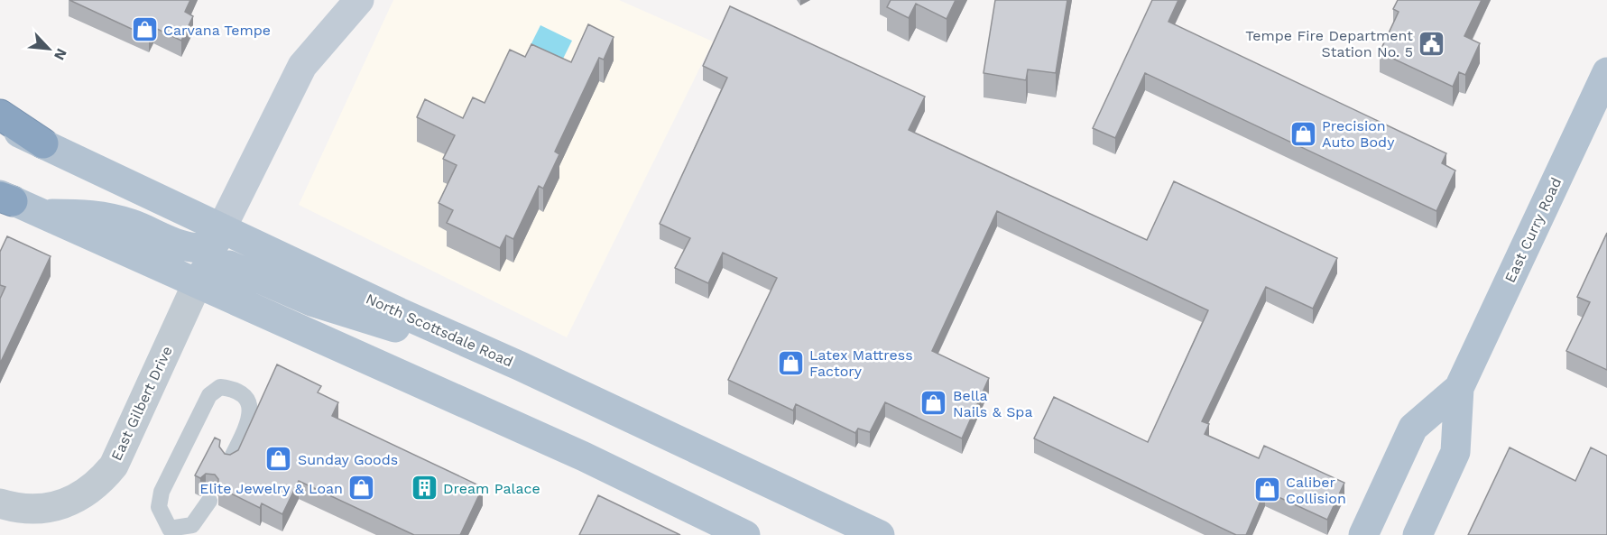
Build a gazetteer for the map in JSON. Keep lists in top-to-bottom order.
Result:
{
  "streets": {
    "main road": ["East Curry Road", "North Scottsdale Road"],
    "street": ["East Gilbert Drive"]
  },
  "places": {
    "shop": [
      "Carvana Tempe",
      "Precision Auto Body",
      "Latex Mattress Factory",
      "Bella Nails & Spa",
      "Sunday Goods",
      "Elite Jewelry & Loan",
      "Caliber Collision"
    ],
    "public building": ["Tempe Fire Department Station No. 5"],
    "building": ["Dream Palace"]
  },
  "north": "bottom right"
}
